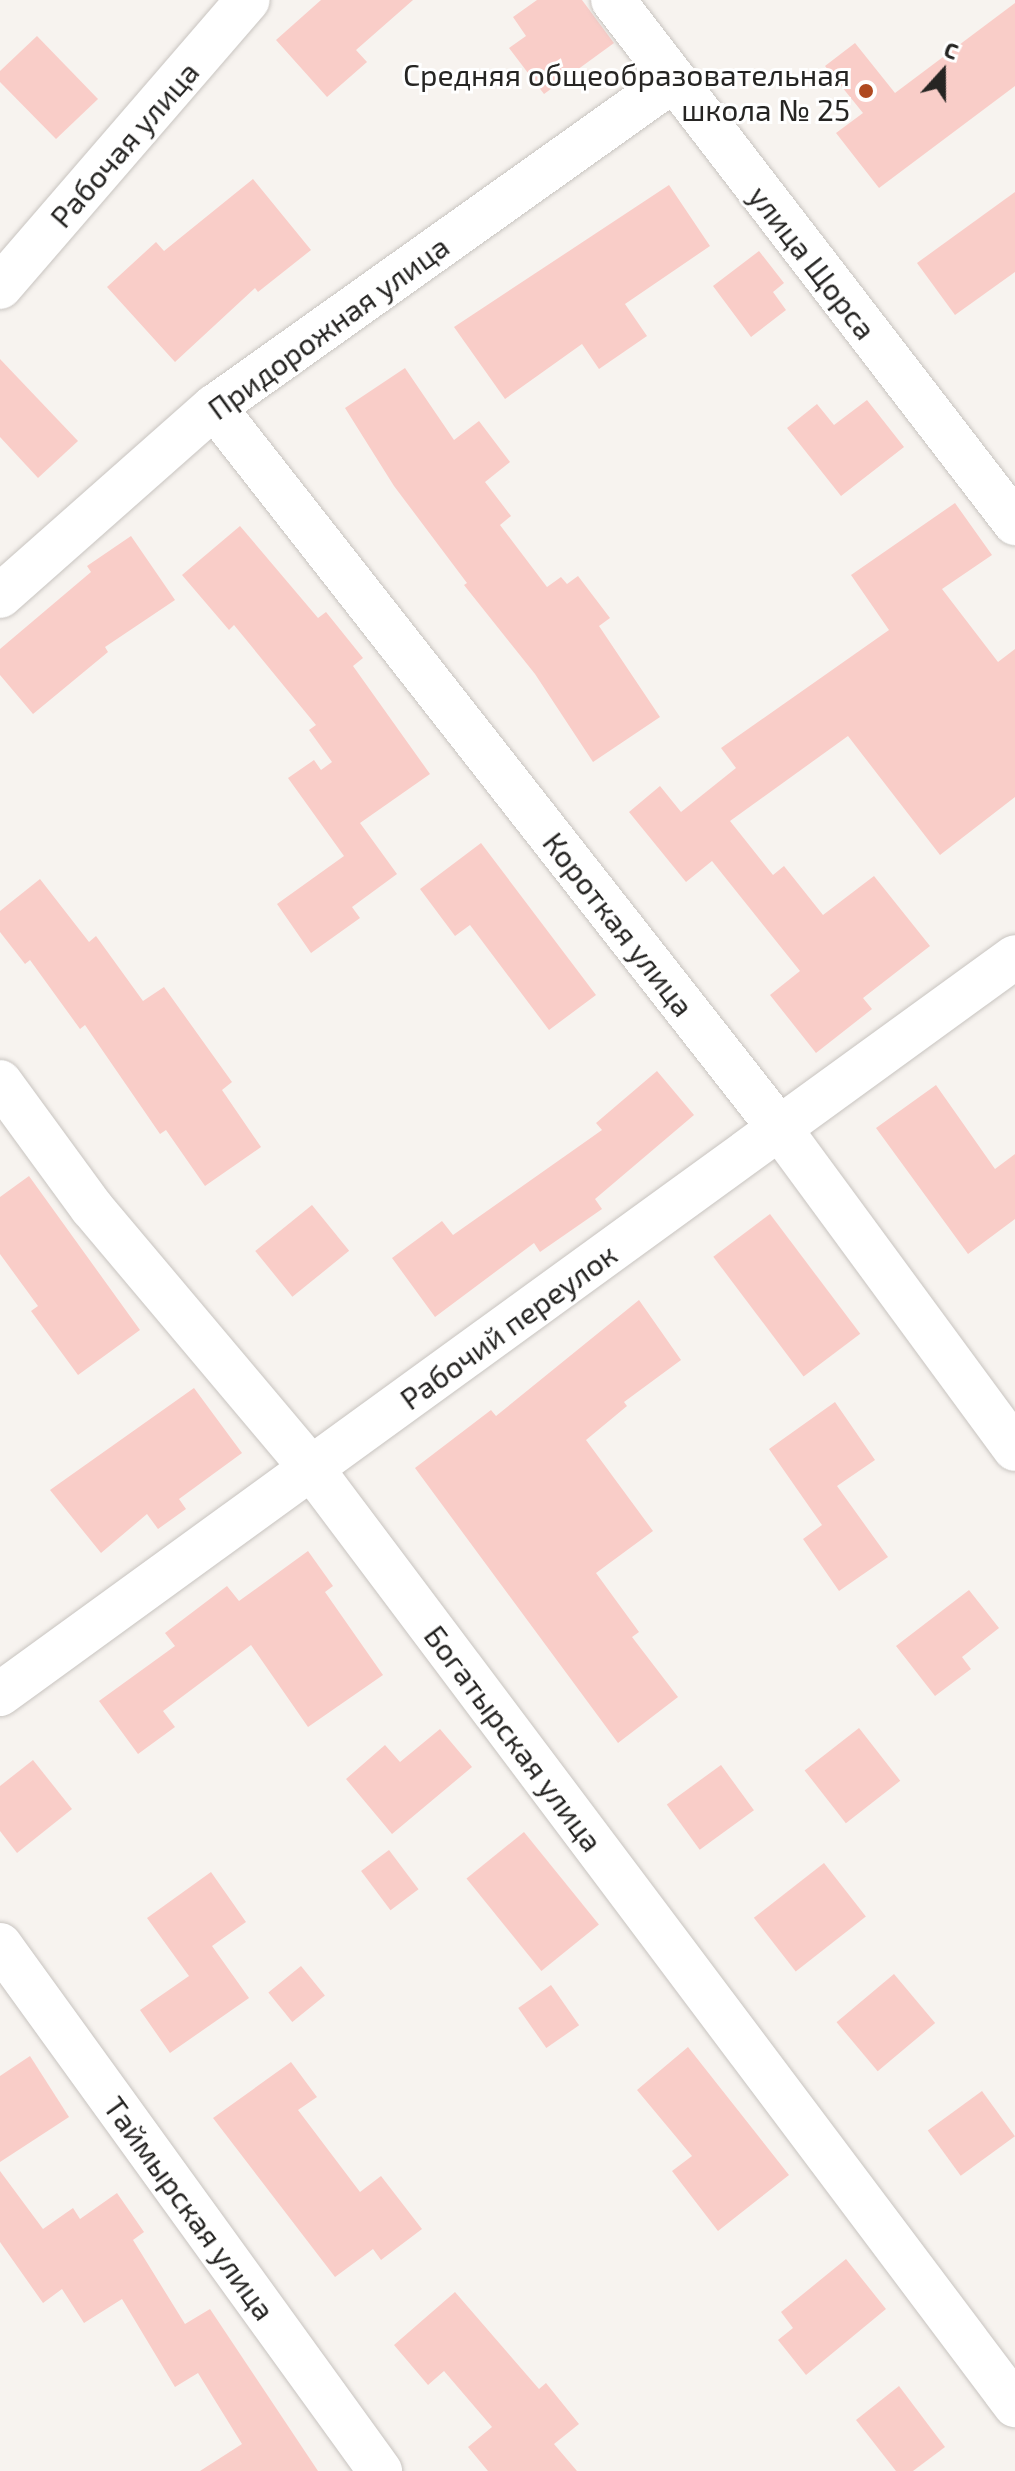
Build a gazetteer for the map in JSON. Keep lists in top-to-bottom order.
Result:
{
  "streets": {
    "street": [
      "Рабочая улица",
      "улица Щорса",
      "Придорожная улица",
      "Короткая улица",
      "Рабочий переулок",
      "Богатырская улица",
      "Таймырская улица"
    ]
  },
  "crossings": [
    ["улица Щорса", "Придорожная улица"],
    ["Придорожная улица", "Короткая улица"],
    ["Короткая улица", "Рабочий переулок"],
    ["Рабочий переулок", "Богатырская улица"]
  ],
  "places": ["Средняя общеобразовательная школа № 25"],
  "north": "top"
}
